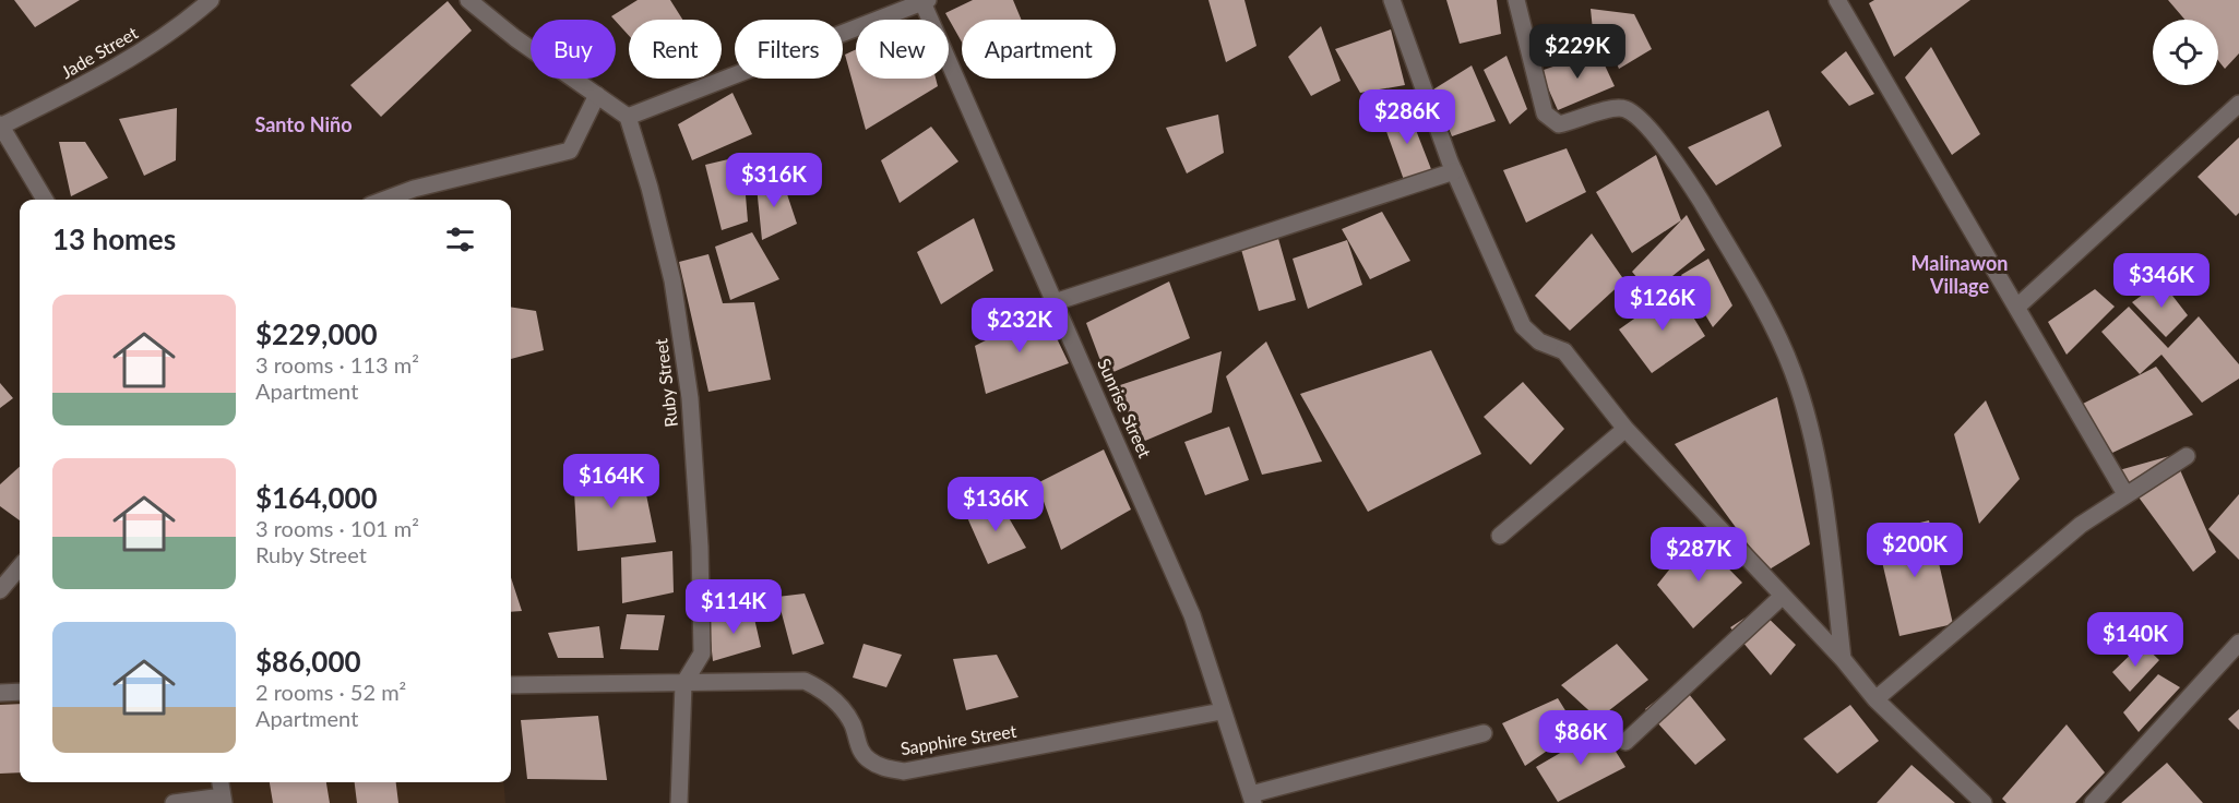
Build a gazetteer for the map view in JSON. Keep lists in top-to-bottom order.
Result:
{
  "streets": {
    "street": [
      "Jade Street",
      "Ruby Street",
      "Sunrise Street",
      "Sapphire Street"
    ]
  },
  "crossings": [
    ["Ruby Street", "Sapphire Street"],
    ["Sunrise Street", "Sapphire Street"]
  ],
  "districts": ["Santo Niño", "Malinawon Village"],
  "page": {
    "chip": [
      "Buy",
      "Rent",
      "Filters",
      "New",
      "Apartment"
    ],
    "price": [
      "$229K",
      "$286K",
      "$316K",
      "$346K",
      "$126K",
      "$232K",
      "$164K",
      "$136K",
      "$200K",
      "$287K",
      "$114K",
      "$140K",
      "$86K"
    ],
    "heading": "13 homes",
    "list": [
      {
        "name": "$229,000",
        "note": "3 rooms · 113 m² · Apartment"
      },
      {
        "name": "$164,000",
        "note": "3 rooms · 101 m² · Ruby Street"
      },
      {
        "name": "$86,000",
        "note": "2 rooms · 52 m² · Apartment"
      }
    ]
  }
}
